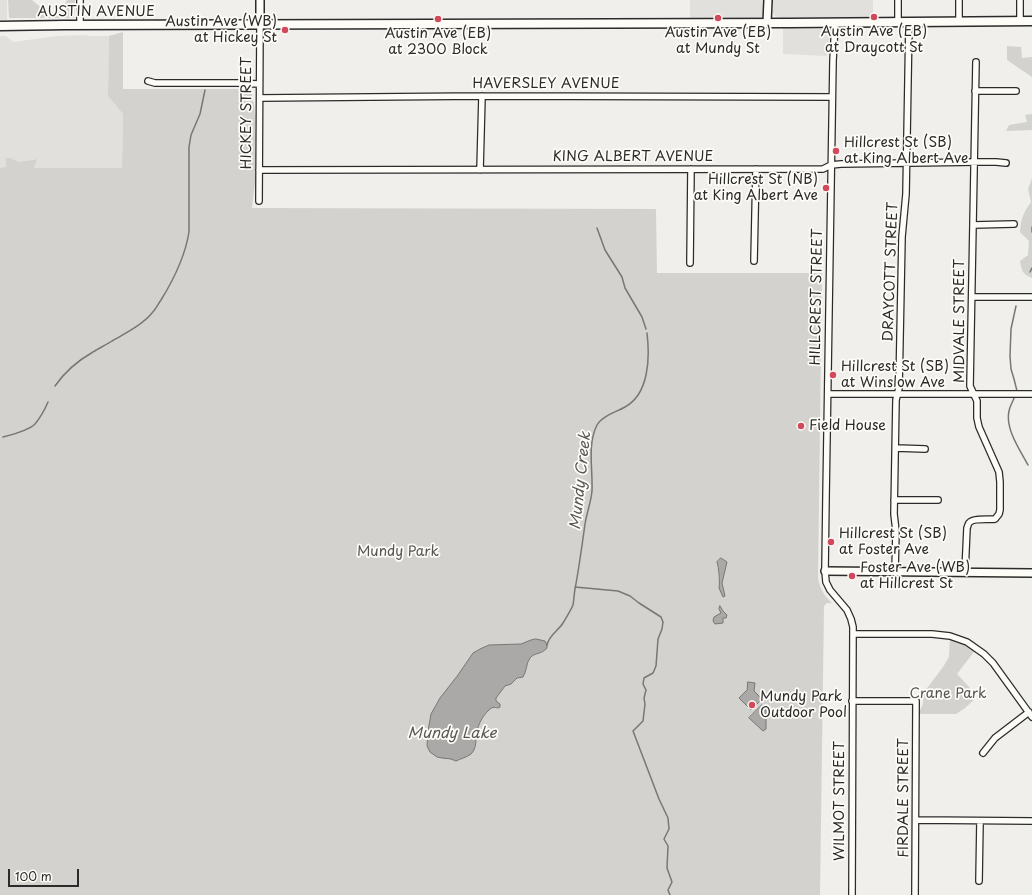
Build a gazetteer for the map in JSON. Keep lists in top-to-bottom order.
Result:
{
  "streets": {
    "main road": ["AUSTIN AVENUE"],
    "street": [
      "HAVERSLEY AVENUE",
      "HICKEY STREET",
      "KING ALBERT AVENUE",
      "DRAYCOTT STREET",
      "HILLCREST STREET",
      "MIDVALE STREET",
      "FIRDALE STREET",
      "WILMOT STREET"
    ]
  },
  "crossings": [
    ["AUSTIN AVENUE", "HICKEY STREET"],
    ["AUSTIN AVENUE", "DRAYCOTT STREET"],
    ["AUSTIN AVENUE", "HILLCREST STREET"],
    ["HAVERSLEY AVENUE", "HICKEY STREET"],
    ["HAVERSLEY AVENUE", "HILLCREST STREET"],
    ["HICKEY STREET", "KING ALBERT AVENUE"],
    ["KING ALBERT AVENUE", "DRAYCOTT STREET"],
    ["KING ALBERT AVENUE", "HILLCREST STREET"],
    ["KING ALBERT AVENUE", "MIDVALE STREET"],
    ["HILLCREST STREET", "WILMOT STREET"],
    ["FIRDALE STREET", "WILMOT STREET"]
  ],
  "water": ["Mundy Creek", "Mundy Lake"],
  "parks": ["Mundy Park", "Crane Park"],
  "places": [
    "Austin Ave (EB) at Draycott St",
    "Austin Ave (EB) at Mundy St",
    "Austin Ave (EB) at 2300 Block",
    "Austin Ave (WB) at Hickey St",
    "Hillcrest St (SB) at King Albert Ave",
    "Hillcrest St (NB) at King Albert Ave",
    "Hillcrest St (SB) at Winslow Ave",
    "Field House",
    "Hillcrest St (SB) at Foster Ave",
    "Foster Ave (WB) at Hillcrest St",
    "Mundy Park Outdoor Pool"
  ],
  "scale_bar": "100 m"
}
